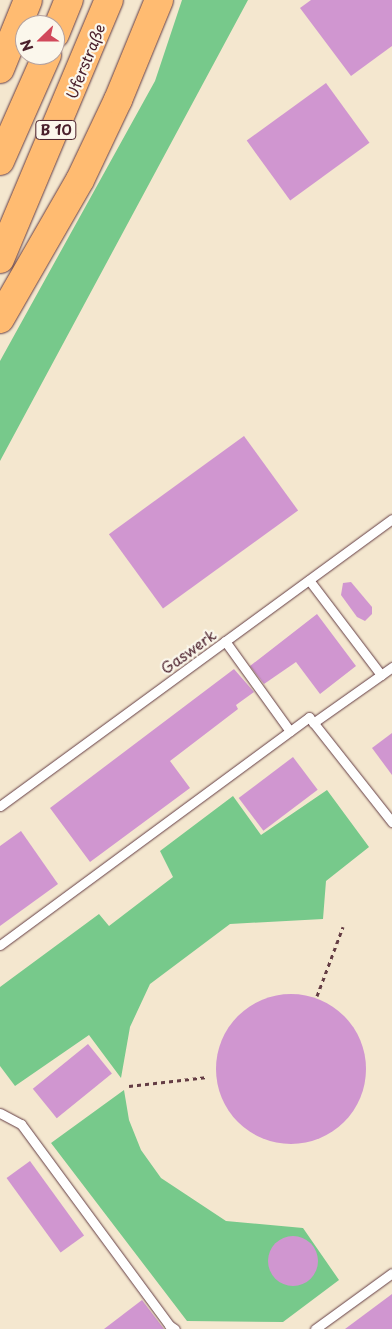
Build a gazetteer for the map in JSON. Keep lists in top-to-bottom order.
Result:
{
  "streets": {
    "highway": ["Uferstraße", "B 10"],
    "lane": ["Gaswerk"]
  },
  "north": "left"
}
